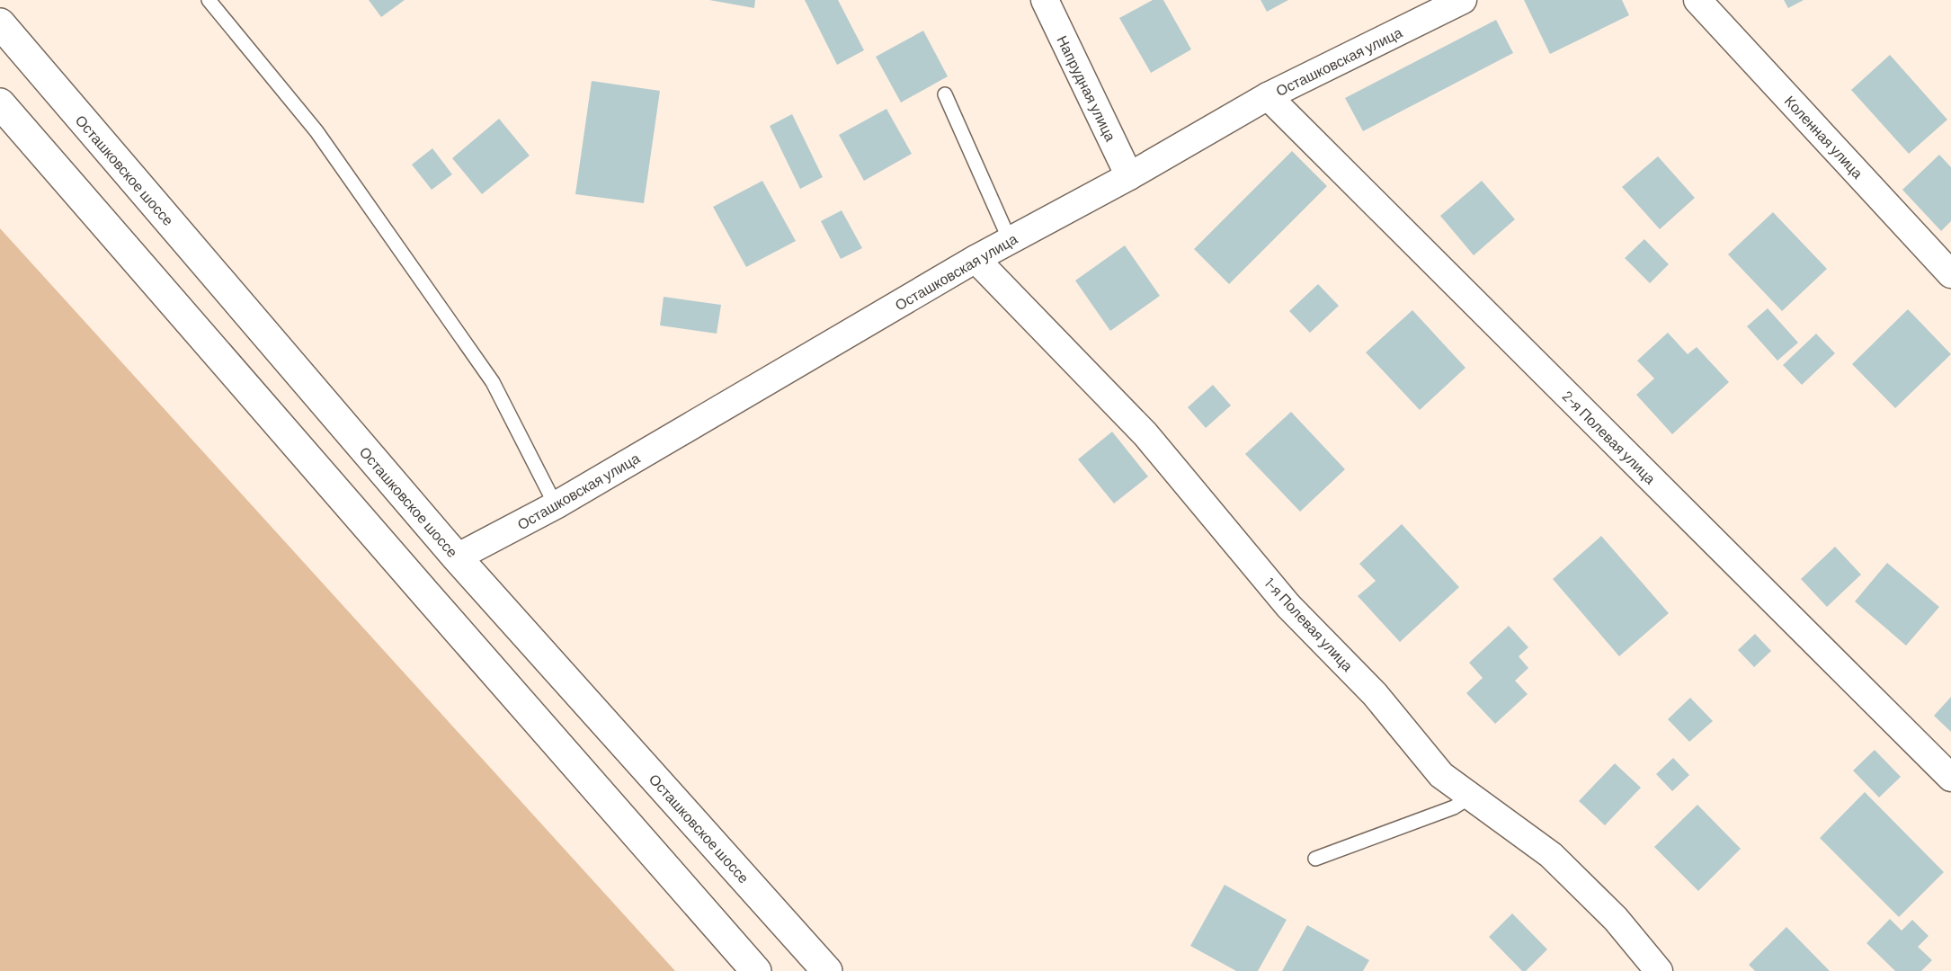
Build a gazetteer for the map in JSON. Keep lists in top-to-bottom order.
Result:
{
  "streets": {
    "main road": ["Осташковское шоссе"],
    "street": [
      "Осташковская улица",
      "Напрудная улица",
      "Коленная улица",
      "2-я Полевая улица",
      "1-я Полевая улица"
    ]
  },
  "crossings": [
    ["Осташковская улица", "Напрудная улица"],
    ["Осташковская улица", "Осташковское шоссе"],
    ["Осташковская улица", "2-я Полевая улица"],
    ["Осташковская улица", "1-я Полевая улица"]
  ]
}
